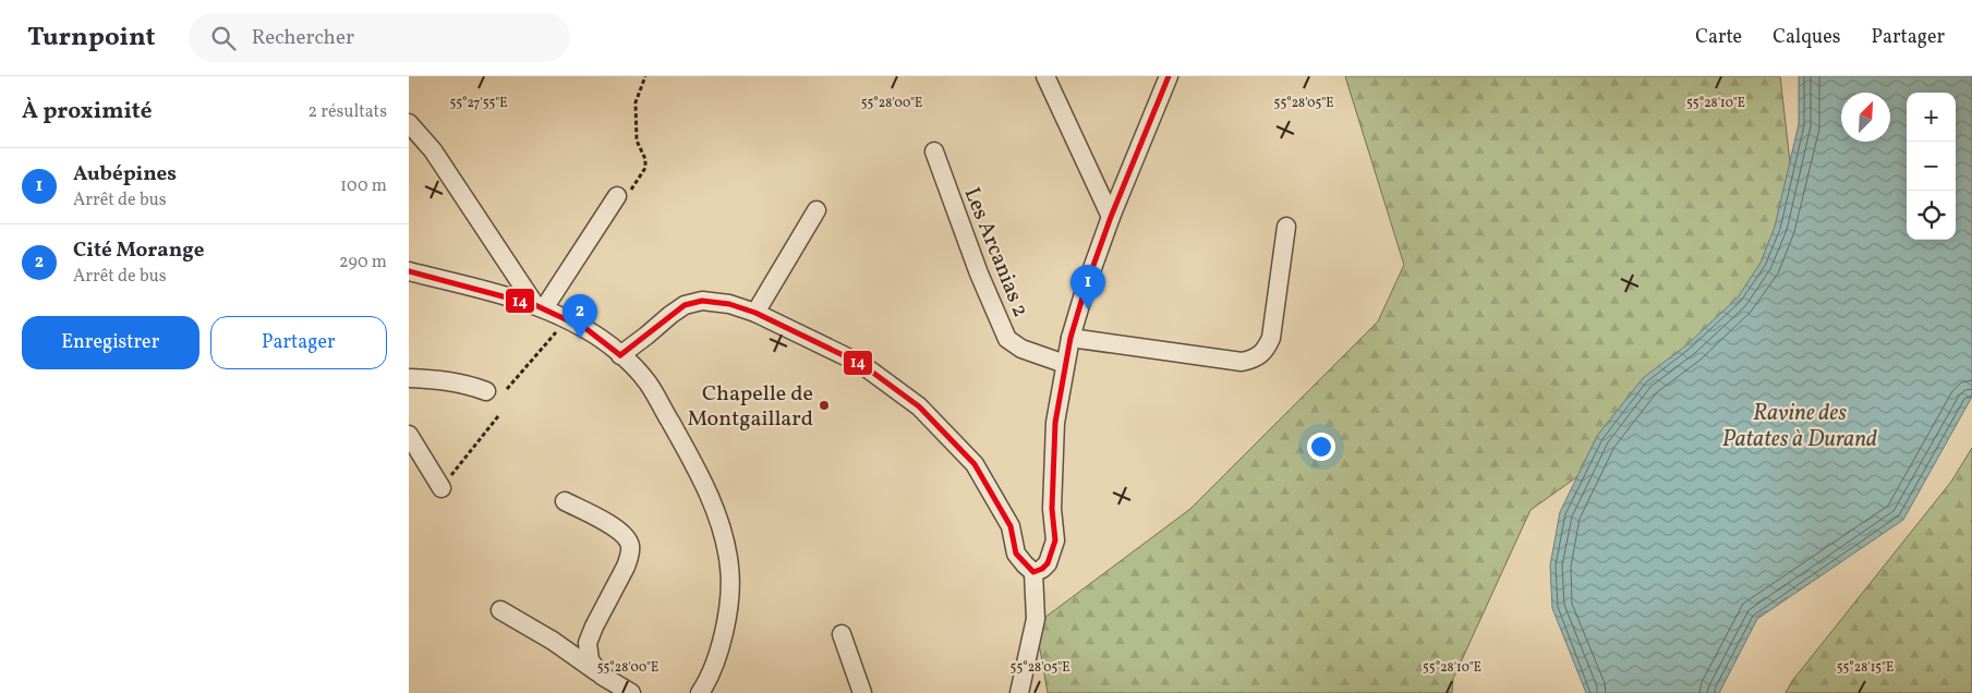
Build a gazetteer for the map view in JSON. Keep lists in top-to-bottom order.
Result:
{
  "streets": {
    "street": ["Les Arcanias 2"]
  },
  "water": ["Ravine des Patates à Durand"],
  "places": ["Chapelle de Montgaillard"],
  "lines": ["transit line 14"],
  "north": "top right",
  "page": {
    "header": "Turnpoint",
    "search": "Rechercher",
    "nav": ["Carte", "Calques", "Partager"],
    "heading": ["À proximité", "2 résultats"],
    "map_buttons": ["+", "−"],
    "list": [
      {
        "mark": "1",
        "name": "Aubépines",
        "note": "Arrêt de bus",
        "value": "100 m"
      },
      {
        "mark": "2",
        "name": "Cité Morange",
        "note": "Arrêt de bus",
        "value": "290 m"
      }
    ],
    "pins": ["1", "2"],
    "buttons": ["Enregistrer", "Partager"]
  },
  "coordinates": [
    "55°27'55\"E",
    "55°28'00\"E",
    "55°28'05\"E",
    "55°28'10\"E",
    "55°28'15\"E"
  ]
}
